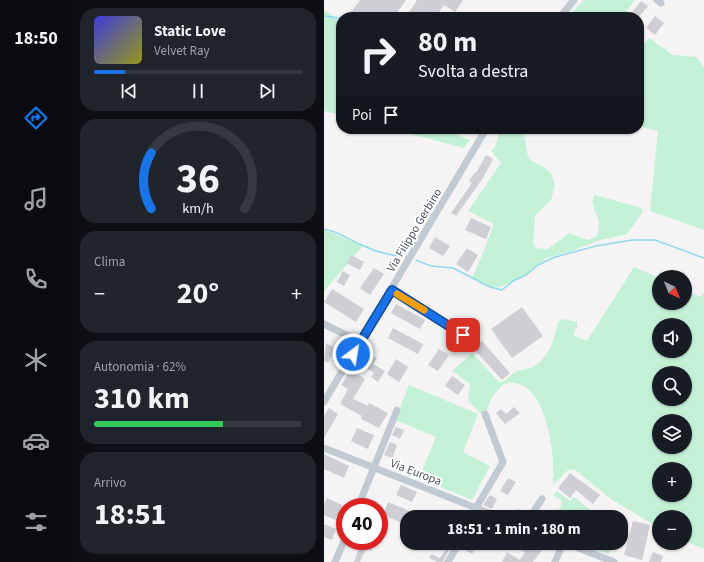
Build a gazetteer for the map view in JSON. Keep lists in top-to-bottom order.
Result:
{
  "streets": {
    "street": ["Via Filippo Gerbino", "Via Europa"]
  },
  "north": "bottom right",
  "page": {
    "tabs": "18:50",
    "turn": ["80 m", "Svolta a destra"],
    "song": ["Static Love", "Velvet Ray"],
    "then": "Poi",
    "tile": [
      "Clima",
      ["Autonomia · 62%", "310 km"],
      ["Arrivo", "18:51"]
    ],
    "map_buttons": ["+", "−"],
    "heat": ["−", "20°", "+"],
    "limit": "40",
    "trip": "18:51 · 1 min · 180 m",
    "gauge": ["36", "km/h"]
  }
}
